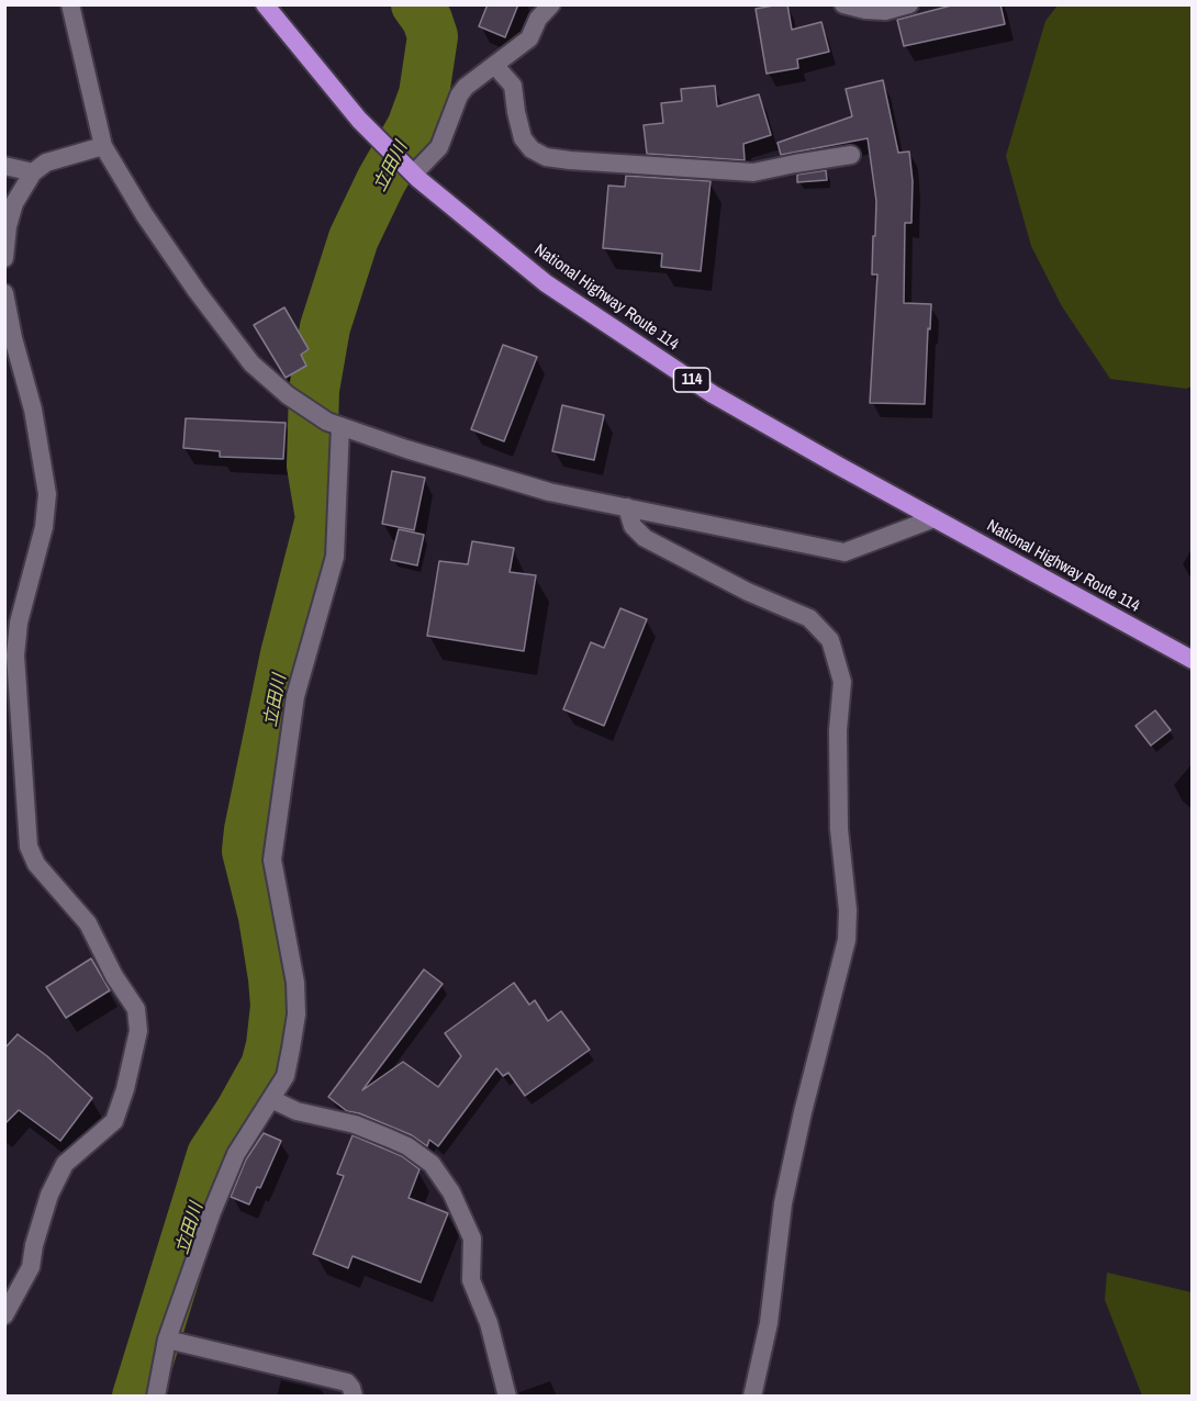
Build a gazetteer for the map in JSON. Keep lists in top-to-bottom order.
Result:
{
  "streets": {
    "highway": ["National Highway Route 114", "114"]
  },
  "water": ["立田川"]
}
